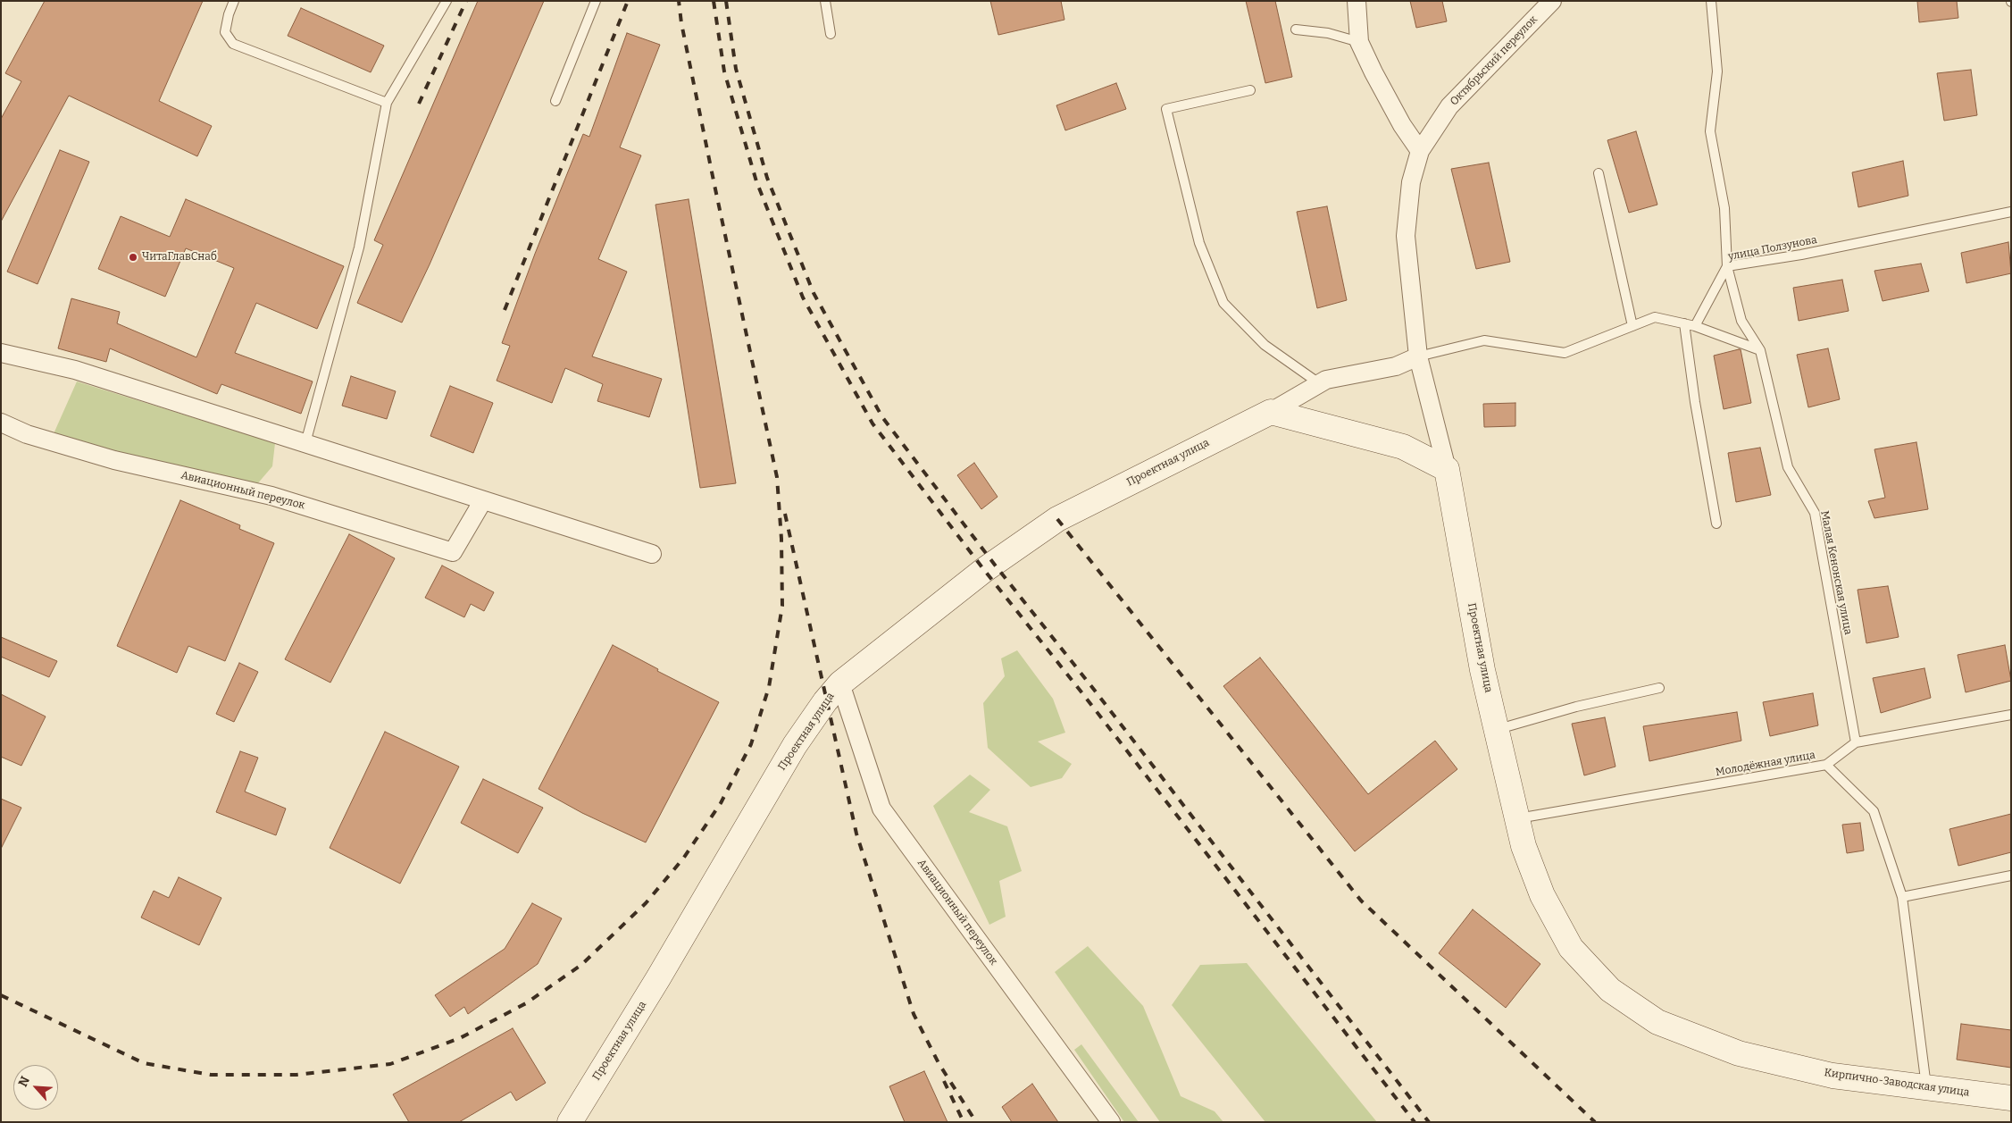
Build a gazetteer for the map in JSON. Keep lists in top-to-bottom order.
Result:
{
  "streets": {
    "street": [
      "Октябрьский переулок",
      "Проектная улица",
      "Авиационный переулок",
      "Кирпично-Заводская улица"
    ],
    "lane": ["улица Ползунова", "Малая Кенонская улица", "Молодёжная улица"]
  },
  "crossings": [
    ["Октябрьский переулок", "Проектная улица"],
    ["улица Ползунова", "Малая Кенонская улица"],
    ["Проектная улица", "Авиационный переулок"],
    ["Проектная улица", "Молодёжная улица"],
    ["Проектная улица", "Кирпично-Заводская улица"],
    ["Малая Кенонская улица", "Молодёжная улица"]
  ],
  "places": ["ЧитаГлавСнаб"],
  "north": "top left"
}
